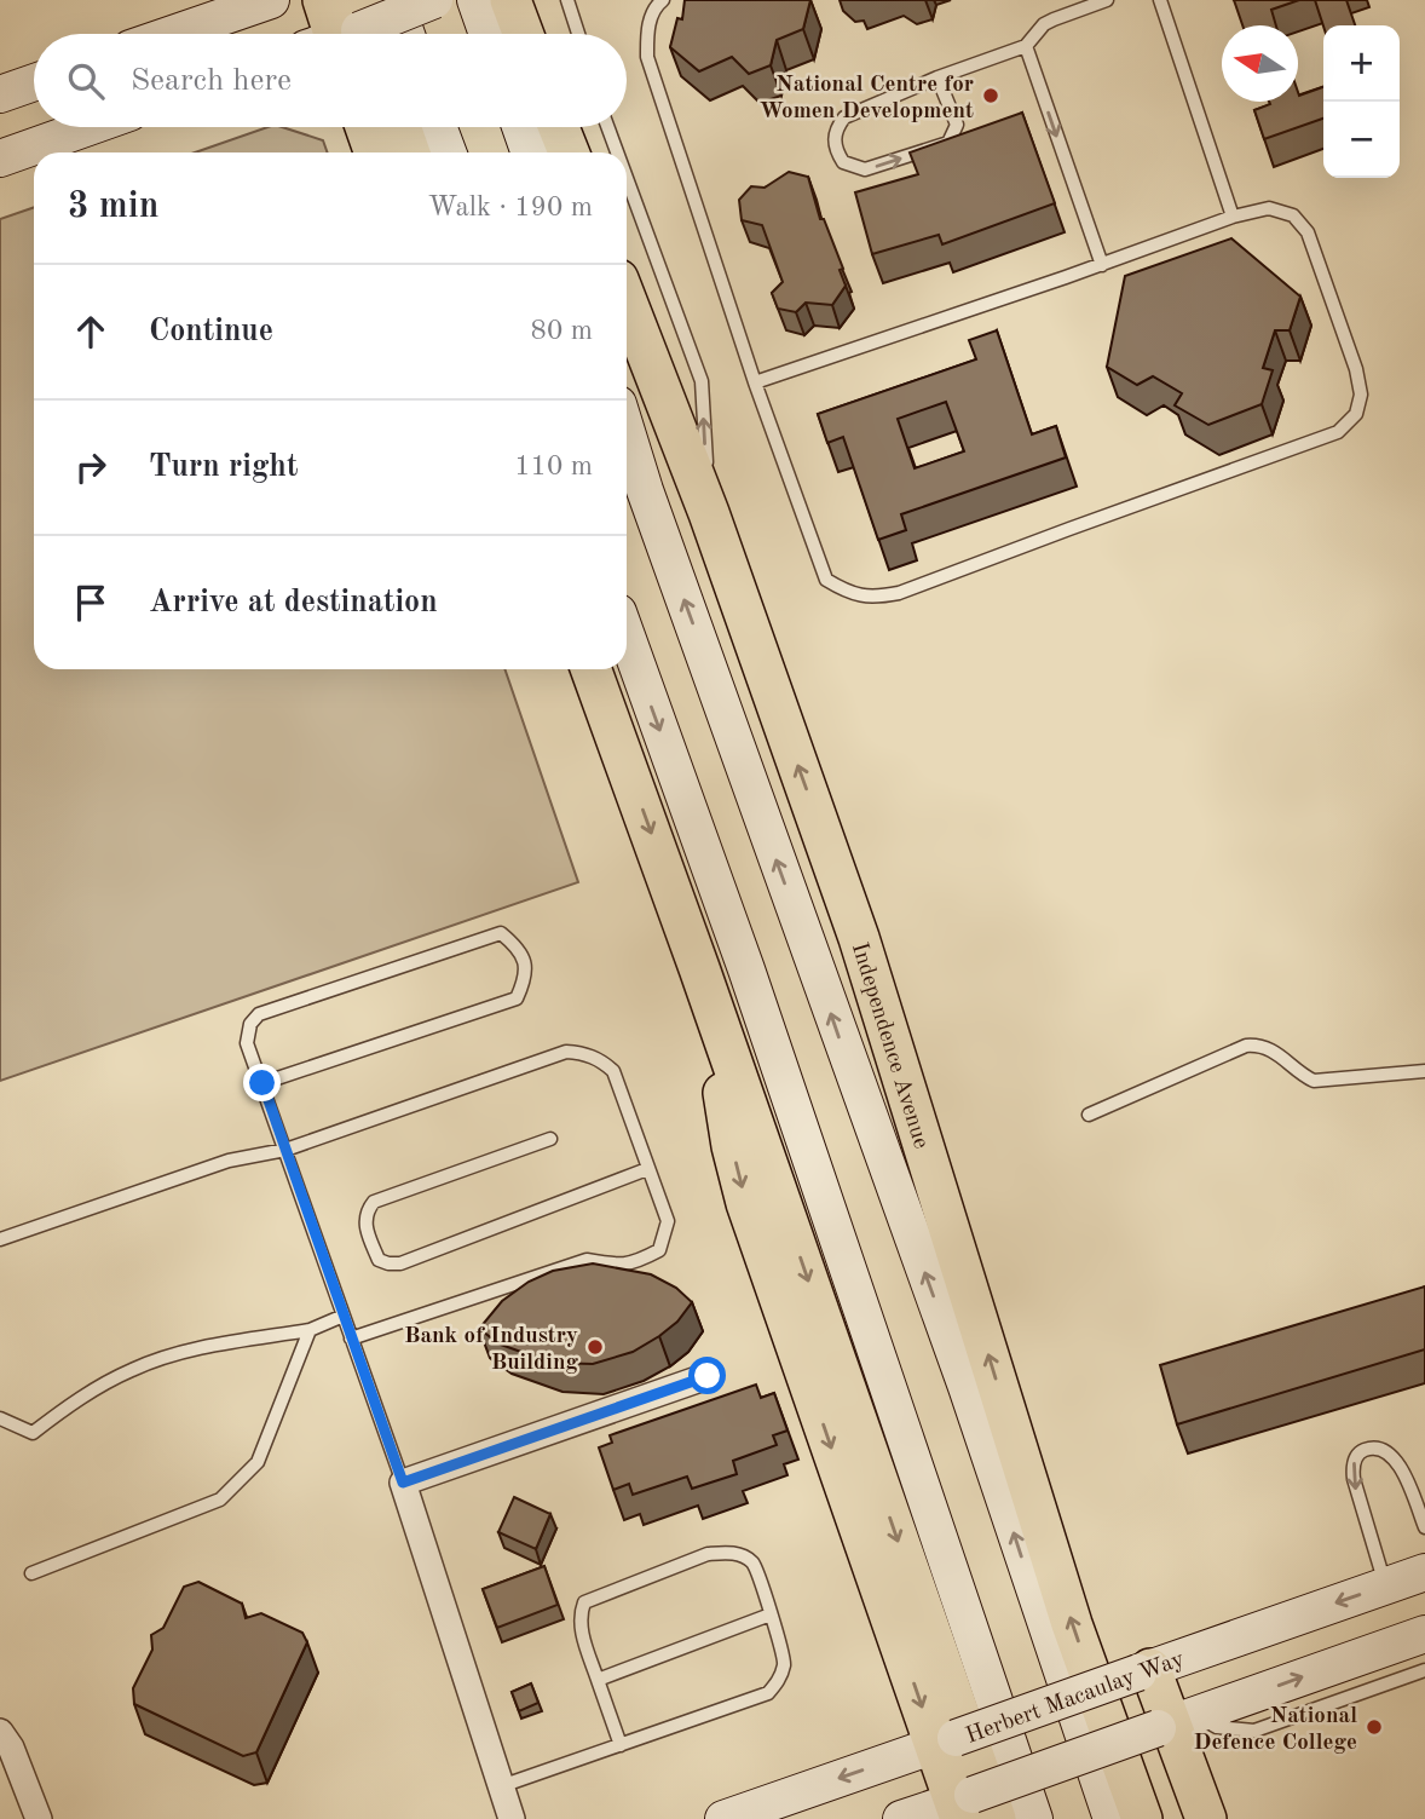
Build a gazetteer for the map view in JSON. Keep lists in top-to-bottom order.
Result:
{
  "streets": {
    "main road": ["Independence Avenue", "Herbert Macaulay Way"]
  },
  "places": ["National Centre for Women Development", "Bank of Industry Building", "National Defence College"],
  "north": "left",
  "page": {
    "map_buttons": ["+", "−"],
    "search": "Search here",
    "heading": ["3 min", "Walk · 190 m"],
    "list": [
      ["Continue", "80 m"],
      ["Turn right", "110 m"],
      "Arrive at destination"
    ]
  }
}
